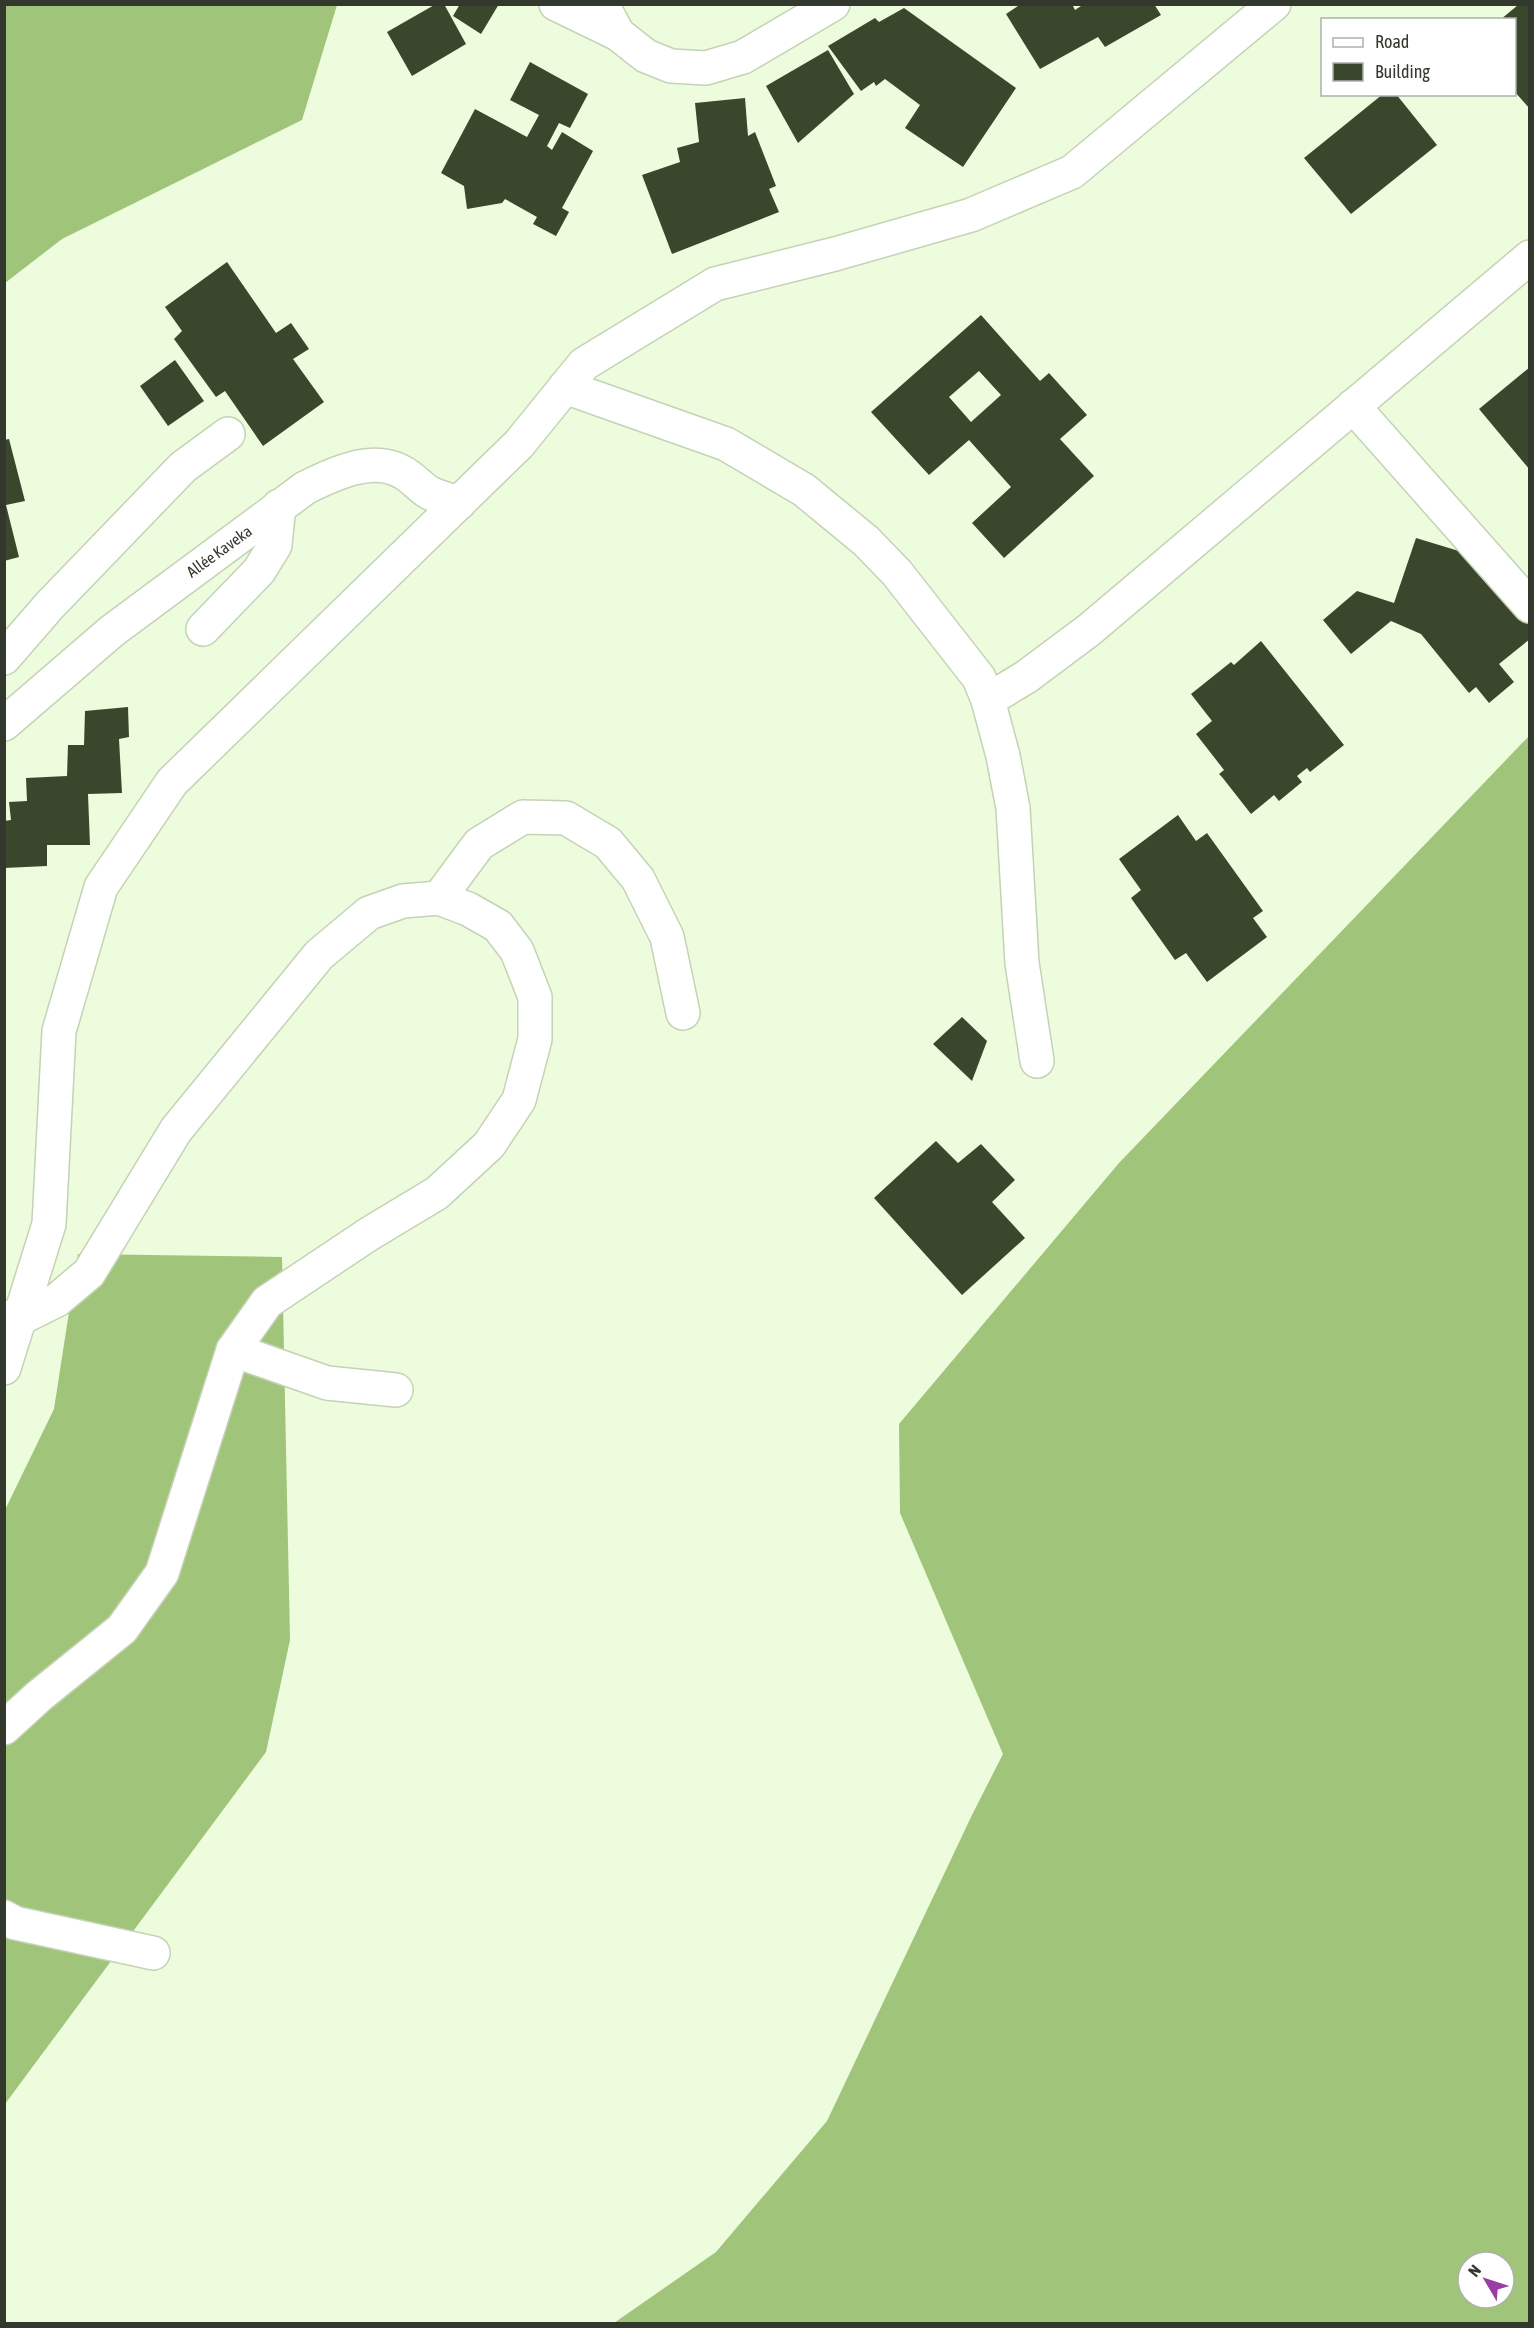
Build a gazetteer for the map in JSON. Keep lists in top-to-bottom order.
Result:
{
  "streets": {
    "street": ["Allée Kaveka"]
  },
  "legend": ["Road", "Building"],
  "north": "top left"
}
